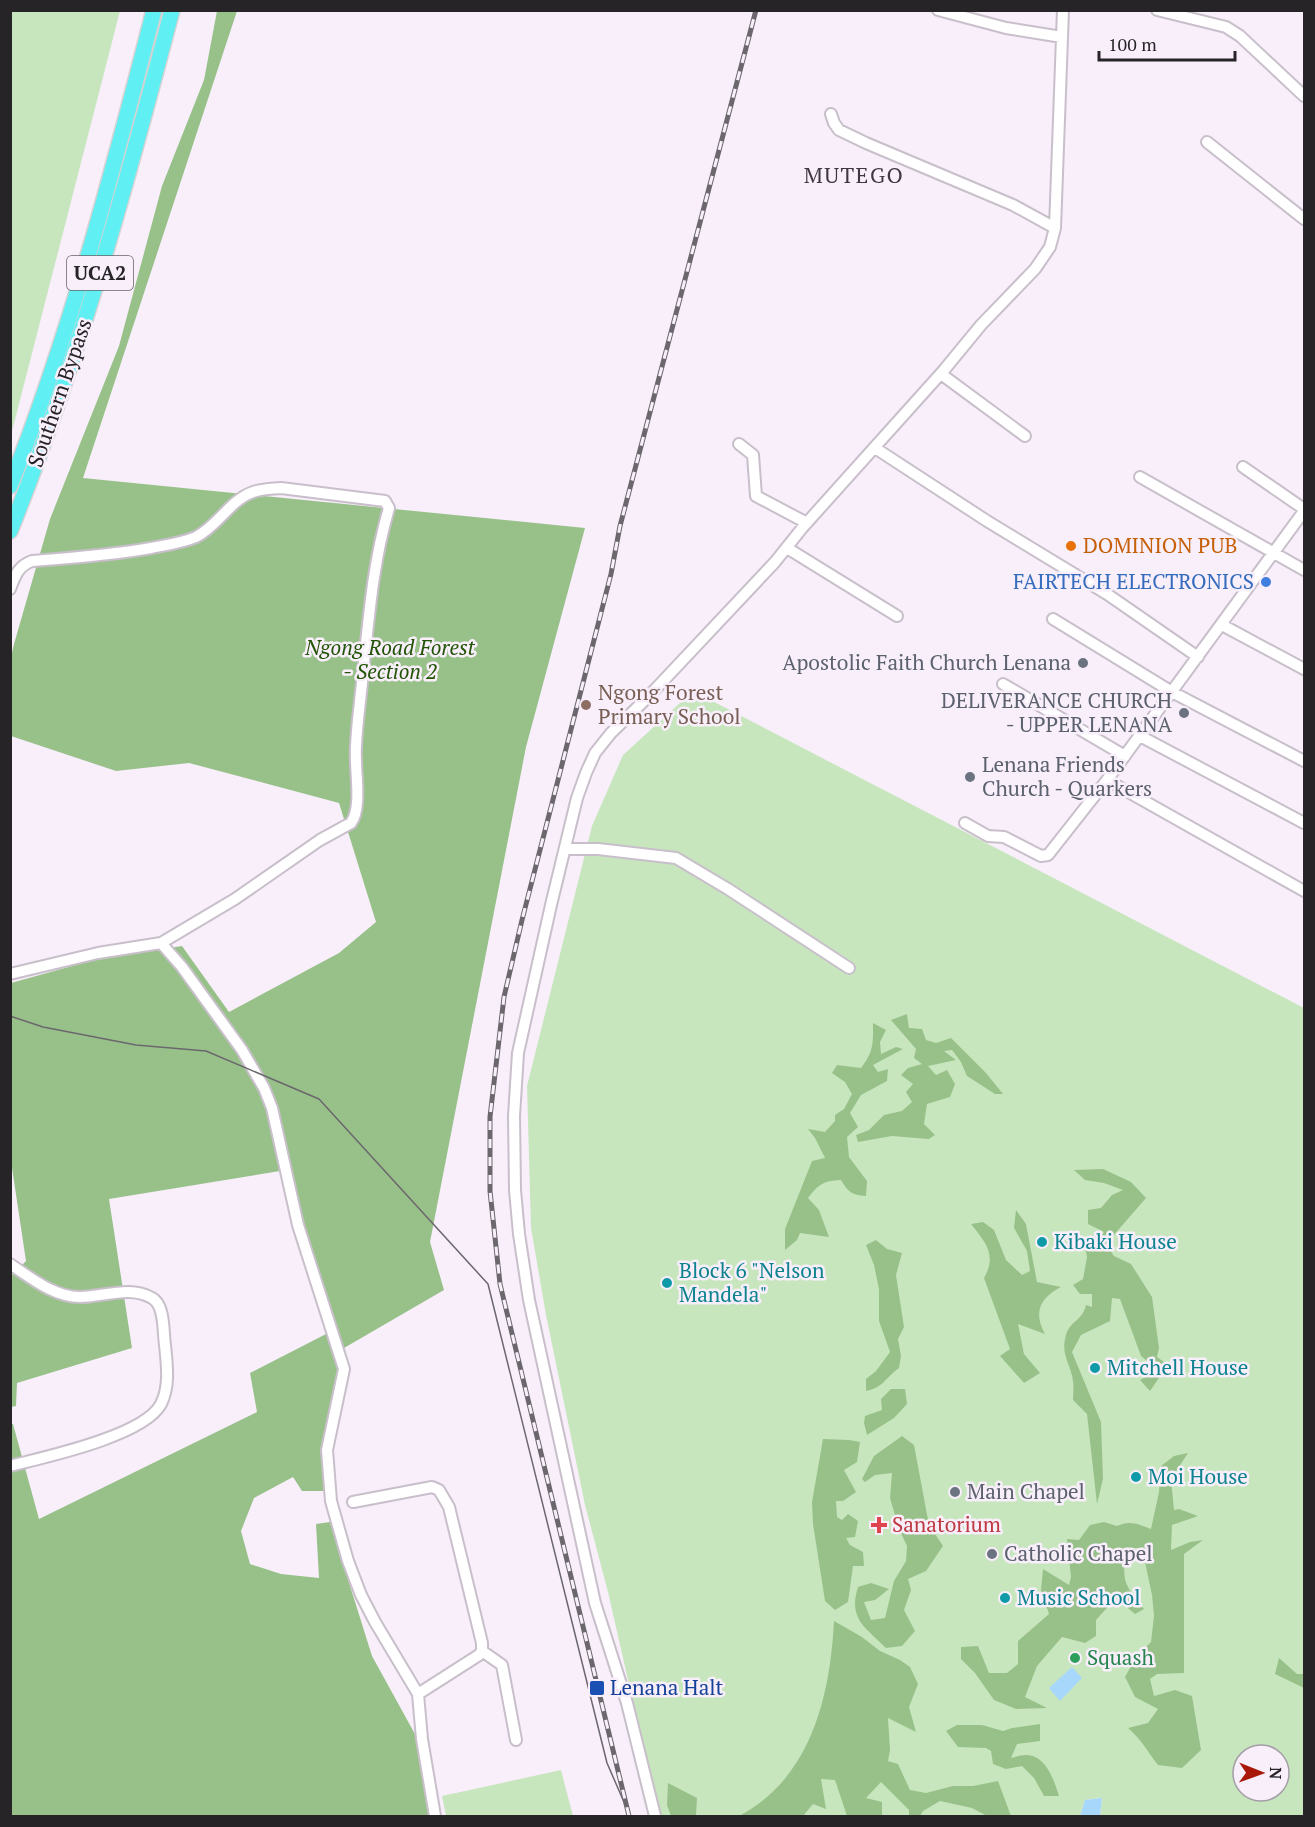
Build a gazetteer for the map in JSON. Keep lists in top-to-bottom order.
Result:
{
  "streets": {
    "highway": ["UCA2", "Southern Bypass"]
  },
  "districts": ["MUTEGO"],
  "parks": ["Ngong Road Forest - Section 2"],
  "places": {
    "other": [
      "DOMINION PUB",
      "FAIRTECH ELECTRONICS",
      "Apostolic Faith Church Lenana",
      "Ngong Forest Primary School",
      "DELIVERANCE CHURCH - UPPER LENANA",
      "Lenana Friends Church - Quarkers",
      "Kibaki House",
      "Block 6 \"Nelson Mandela\"",
      "Mitchell House",
      "Moi House",
      "Main Chapel",
      "Catholic Chapel",
      "Music School",
      "Squash"
    ],
    "health": ["Sanatorium"],
    "transit": ["Lenana Halt"]
  },
  "scale_bar": "100 m",
  "north": "right"
}
